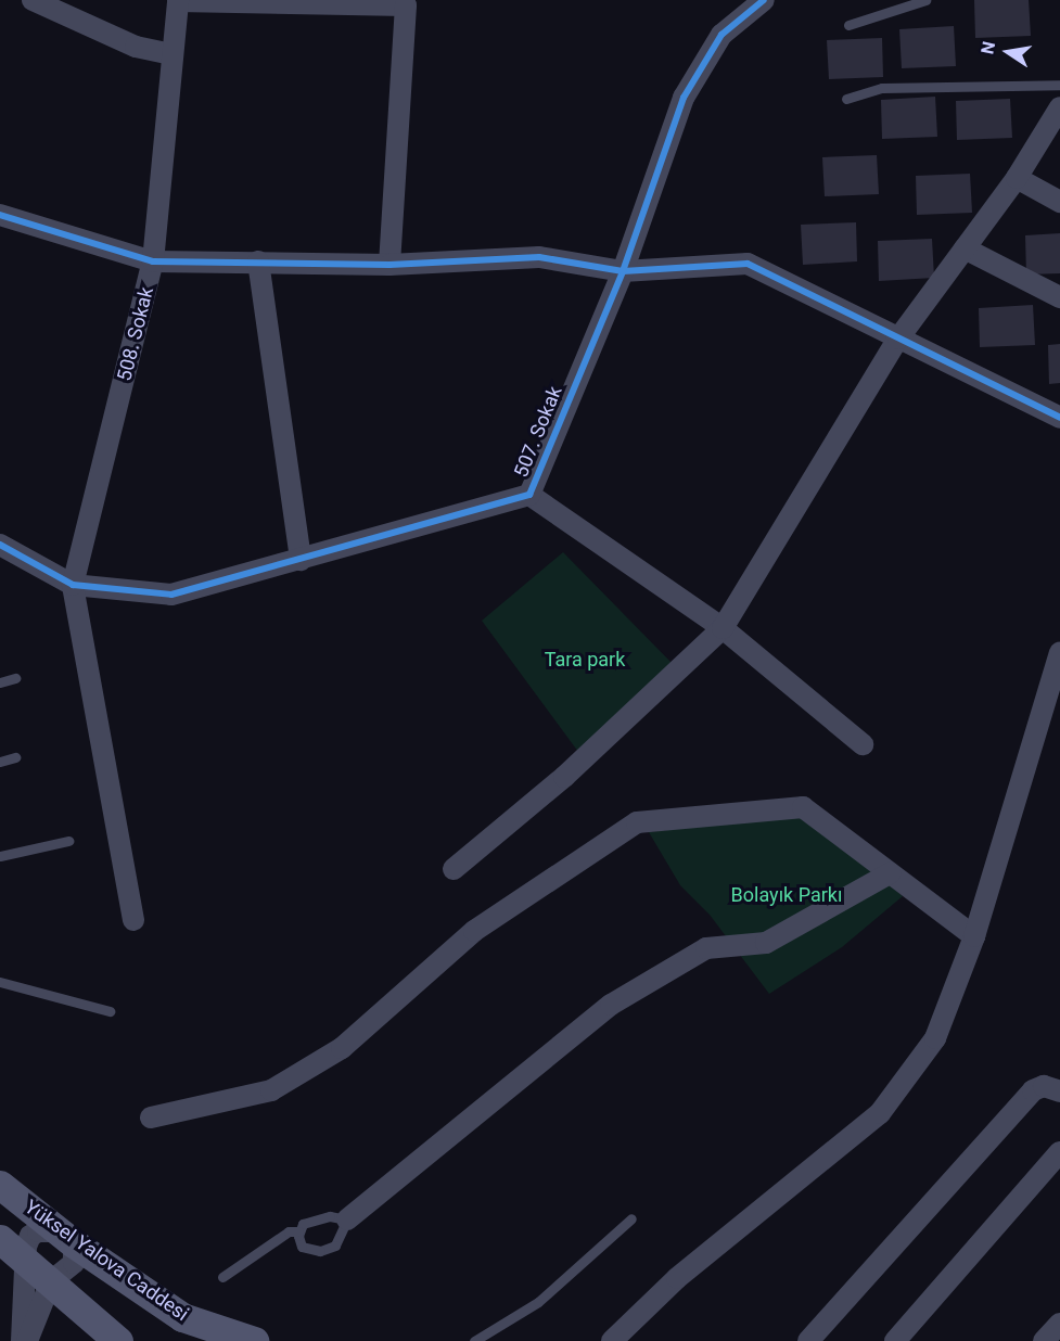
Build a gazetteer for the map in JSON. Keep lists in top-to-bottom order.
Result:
{
  "streets": {
    "main road": ["Yüksel Yalova Caddesi"],
    "street": ["508. Sokak", "507. Sokak"]
  },
  "crossings": [
    ["508. Sokak", "507. Sokak"]
  ],
  "parks": ["Tara park", "Bolayık Parkı"],
  "north": "left"
}
